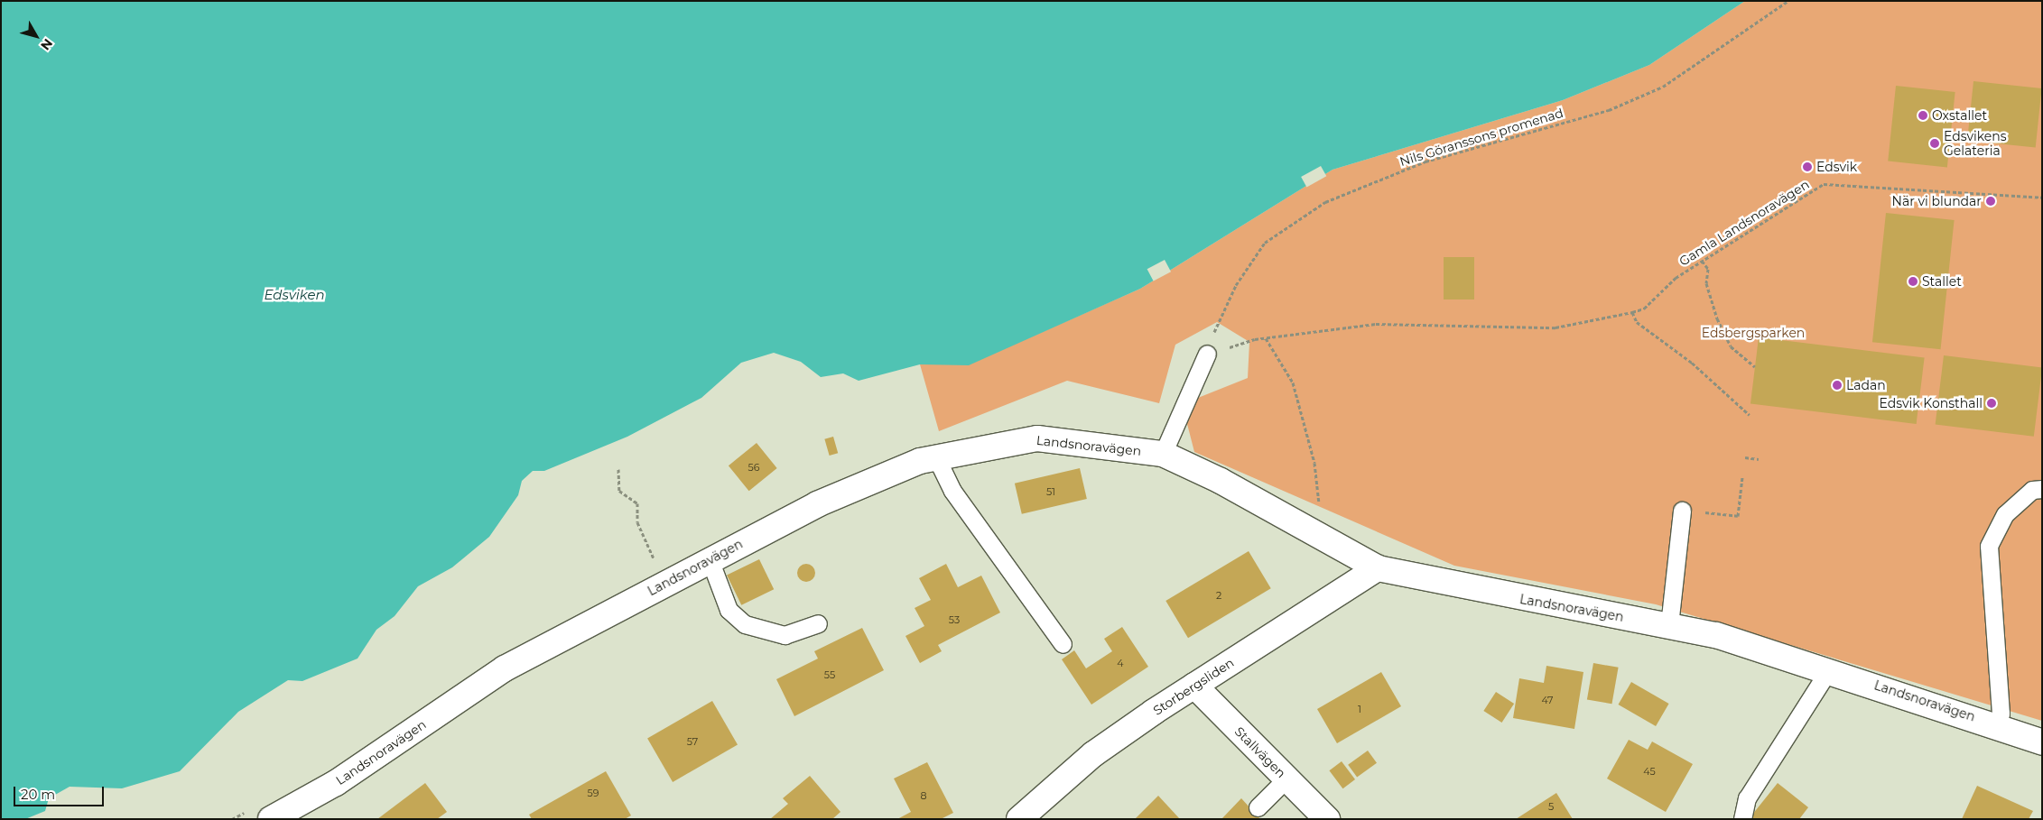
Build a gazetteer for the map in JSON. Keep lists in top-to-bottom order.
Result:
{
  "streets": {
    "street": ["Landsnoravägen", "Storbergsliden", "Stallvägen"],
    "path": ["Nils Göranssons promenad", "Gamla Landsnoravägen"]
  },
  "crossings": [
    ["Nils Göranssons promenad", "Gamla Landsnoravägen"],
    ["Landsnoravägen", "Storbergsliden"],
    ["Storbergsliden", "Stallvägen"]
  ],
  "water": ["Edsviken"],
  "parks": ["Edsbergsparken"],
  "places": [
    "Oxstallet",
    "Edsvikens Gelateria",
    "Edsvik",
    "När vi blundar",
    "Stallet",
    "Ladan",
    "Edsvik Konsthall"
  ],
  "house_numbers": [
    "56",
    "51",
    "2",
    "53",
    "4",
    "55",
    "47",
    "1",
    "57",
    "45",
    "59",
    "8",
    "5"
  ],
  "scale_bar": "20 m",
  "north": "bottom right"
}
